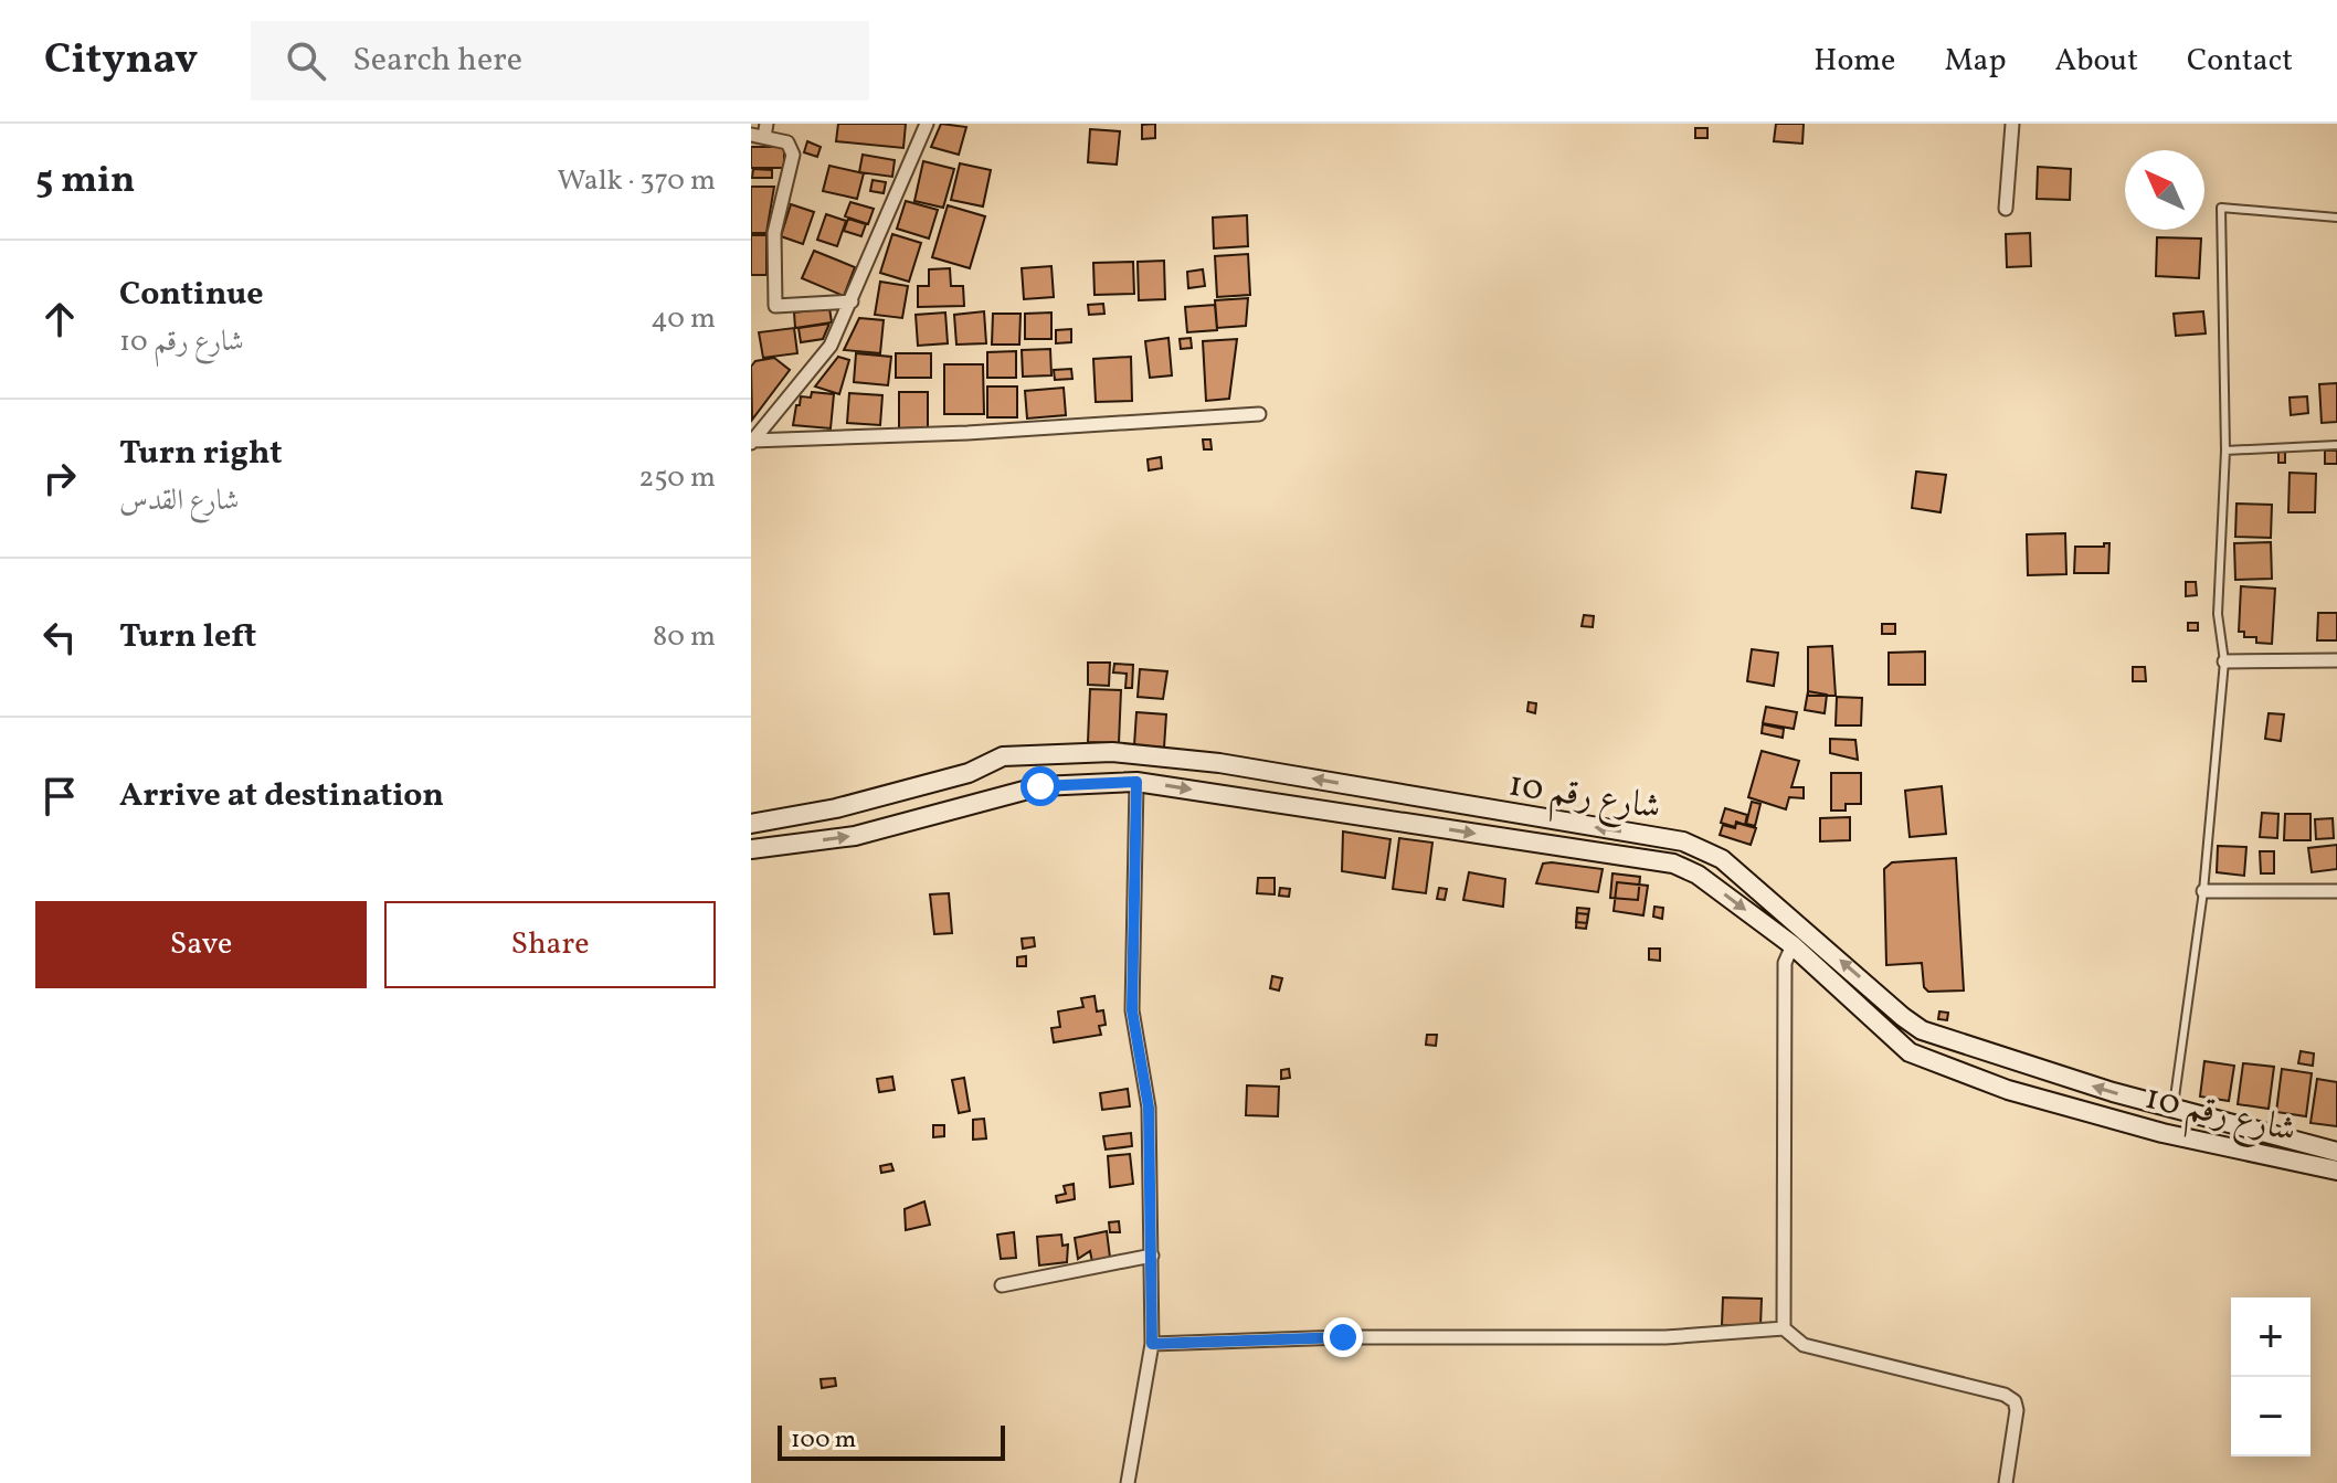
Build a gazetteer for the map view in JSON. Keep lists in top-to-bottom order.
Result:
{
  "streets": {
    "main road": ["شارع رقم 10"]
  },
  "scale_bar": "100 m",
  "north": "top left",
  "page": {
    "header": "Citynav",
    "search": "Search here",
    "nav": [
      "Home",
      "Map",
      "About",
      "Contact"
    ],
    "heading": ["5 min", "Walk · 370 m"],
    "list": [
      ["Continue", "شارع رقم 10", "40 m"],
      ["Turn right", "شارع القدس", "250 m"],
      ["Turn left", "80 m"],
      "Arrive at destination"
    ],
    "buttons": ["Save", "Share"],
    "map_buttons": ["+", "−"],
    "scale": "100 m"
  }
}
